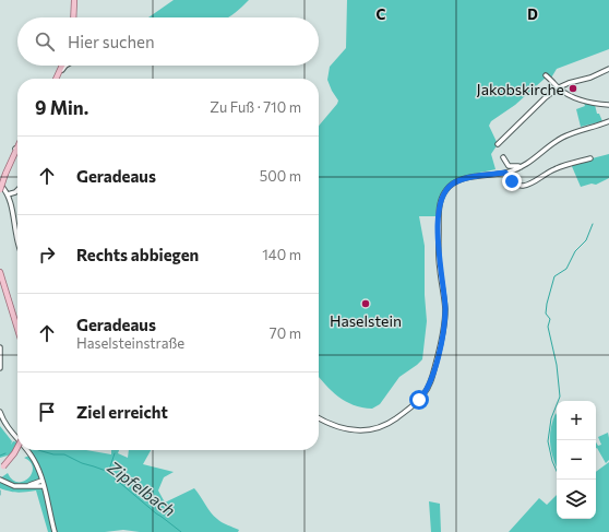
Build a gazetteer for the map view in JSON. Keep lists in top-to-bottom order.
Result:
{
  "water": ["Zipfelbach"],
  "places": ["Jakobskirche", "Haselstein"],
  "page": {
    "search": "Hier suchen",
    "heading": ["9 Min.", "Zu Fuß · 710 m"],
    "list": [
      ["Geradeaus", "500 m"],
      ["Rechts abbiegen", "140 m"],
      ["Geradeaus", "Haselsteinstraße", "70 m"],
      "Ziel erreicht"
    ],
    "map_buttons": ["+", "−"]
  },
  "grid": {
    "columns": ["C", "D"]
  }
}
